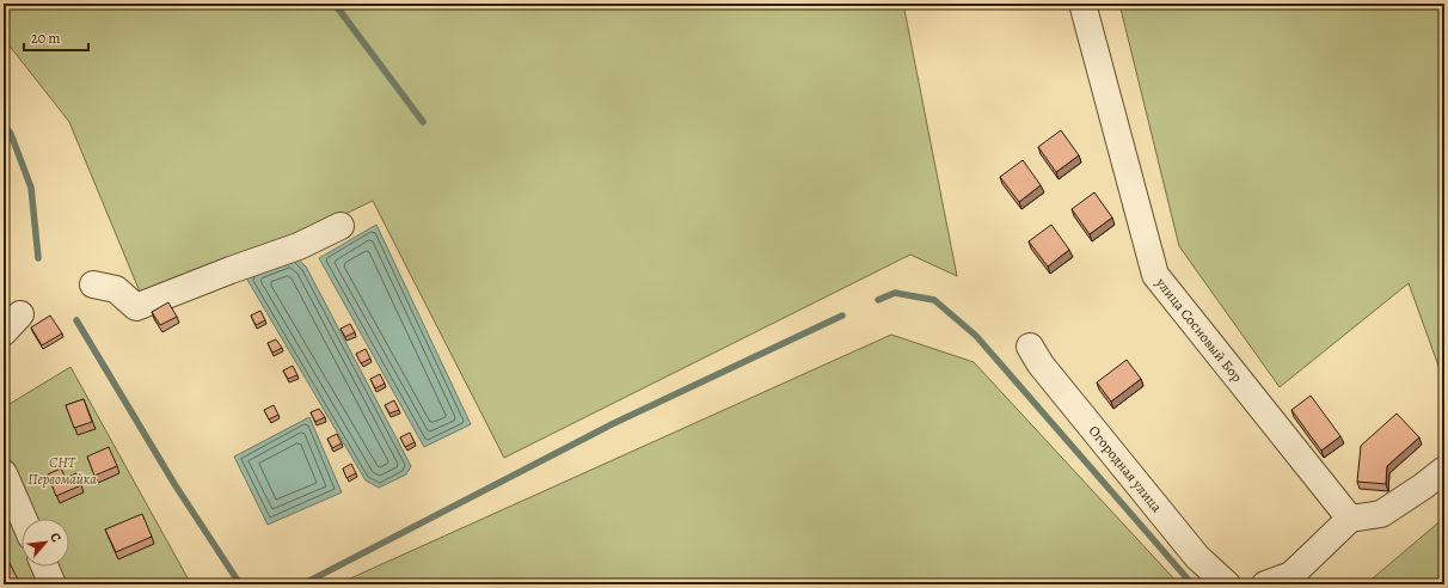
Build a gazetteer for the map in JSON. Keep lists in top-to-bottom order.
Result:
{
  "streets": {
    "street": ["улица Сосновый Бор", "Огородная улица"]
  },
  "parks": ["СНТ Первомайка"],
  "scale_bar": "20 m",
  "north": "top right"
}
